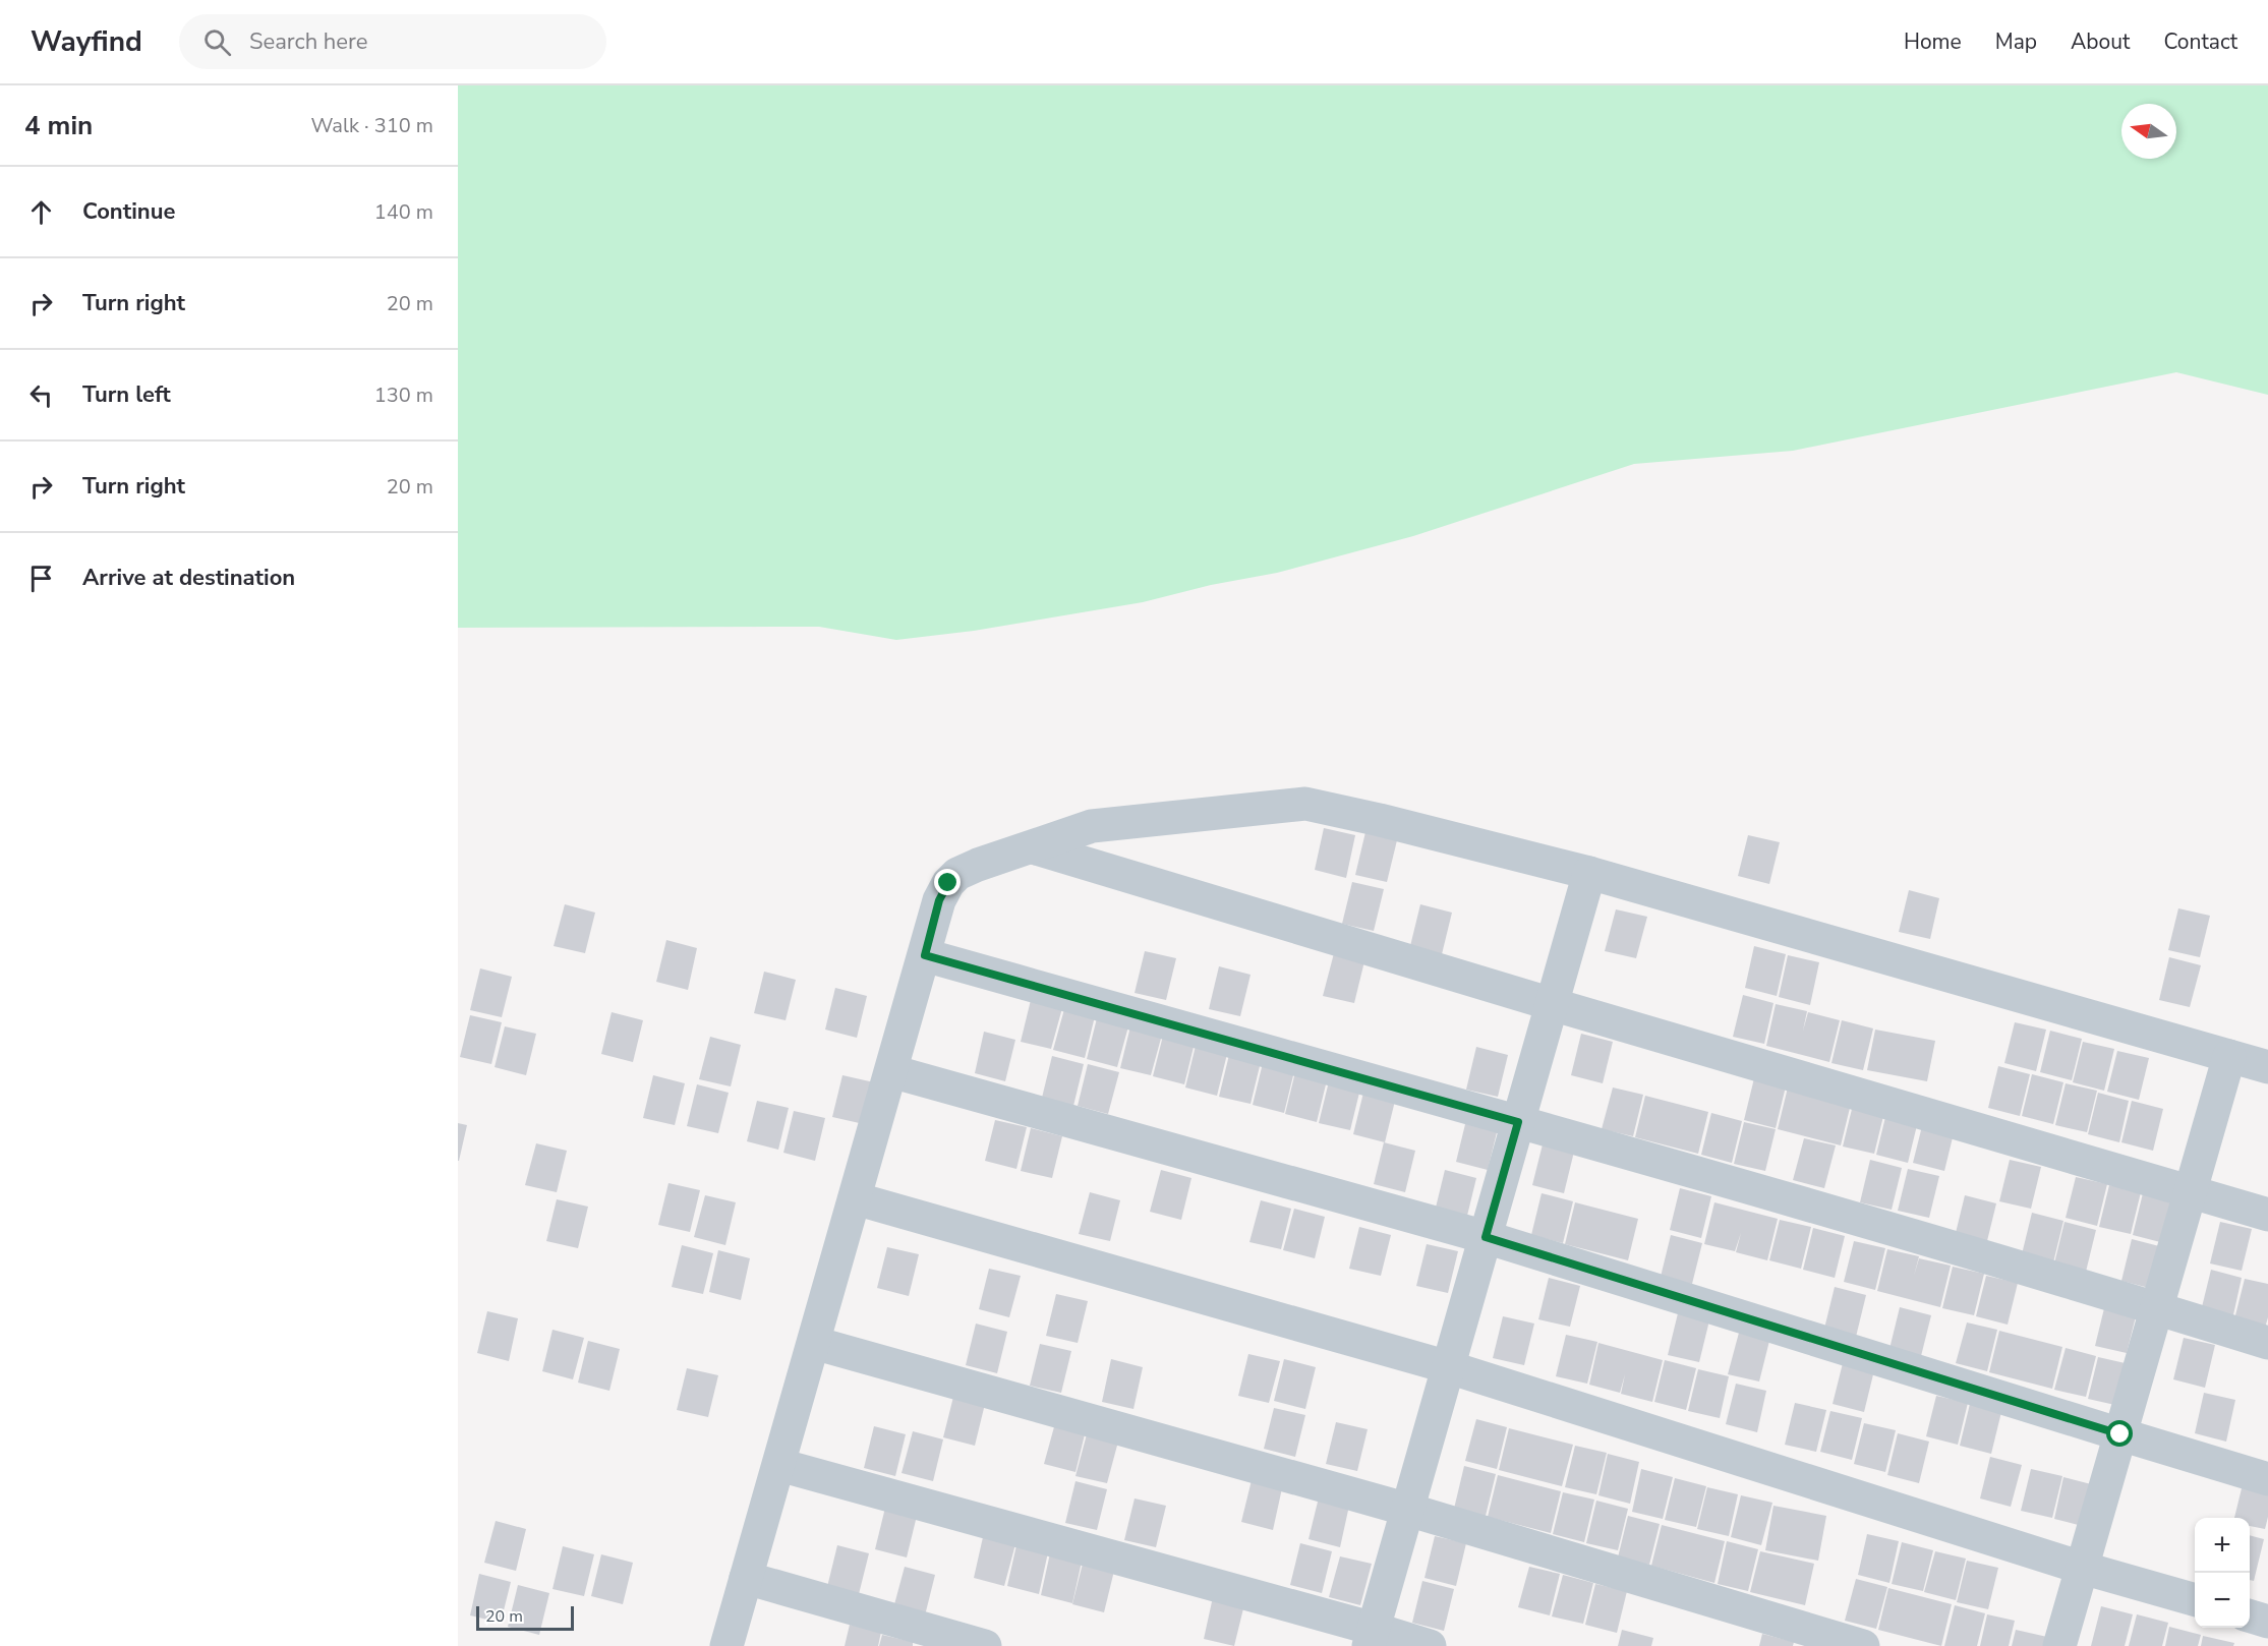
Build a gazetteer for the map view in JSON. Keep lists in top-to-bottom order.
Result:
{
  "scale_bar": "20 m",
  "north": "left",
  "page": {
    "header": "Wayfind",
    "search": "Search here",
    "nav": [
      "Home",
      "Map",
      "About",
      "Contact"
    ],
    "heading": ["4 min", "Walk · 310 m"],
    "list": [
      ["Continue", "140 m"],
      ["Turn right", "20 m"],
      ["Turn left", "130 m"],
      ["Turn right", "20 m"],
      "Arrive at destination"
    ],
    "map_buttons": ["+", "−"],
    "scale": "20 m"
  }
}
